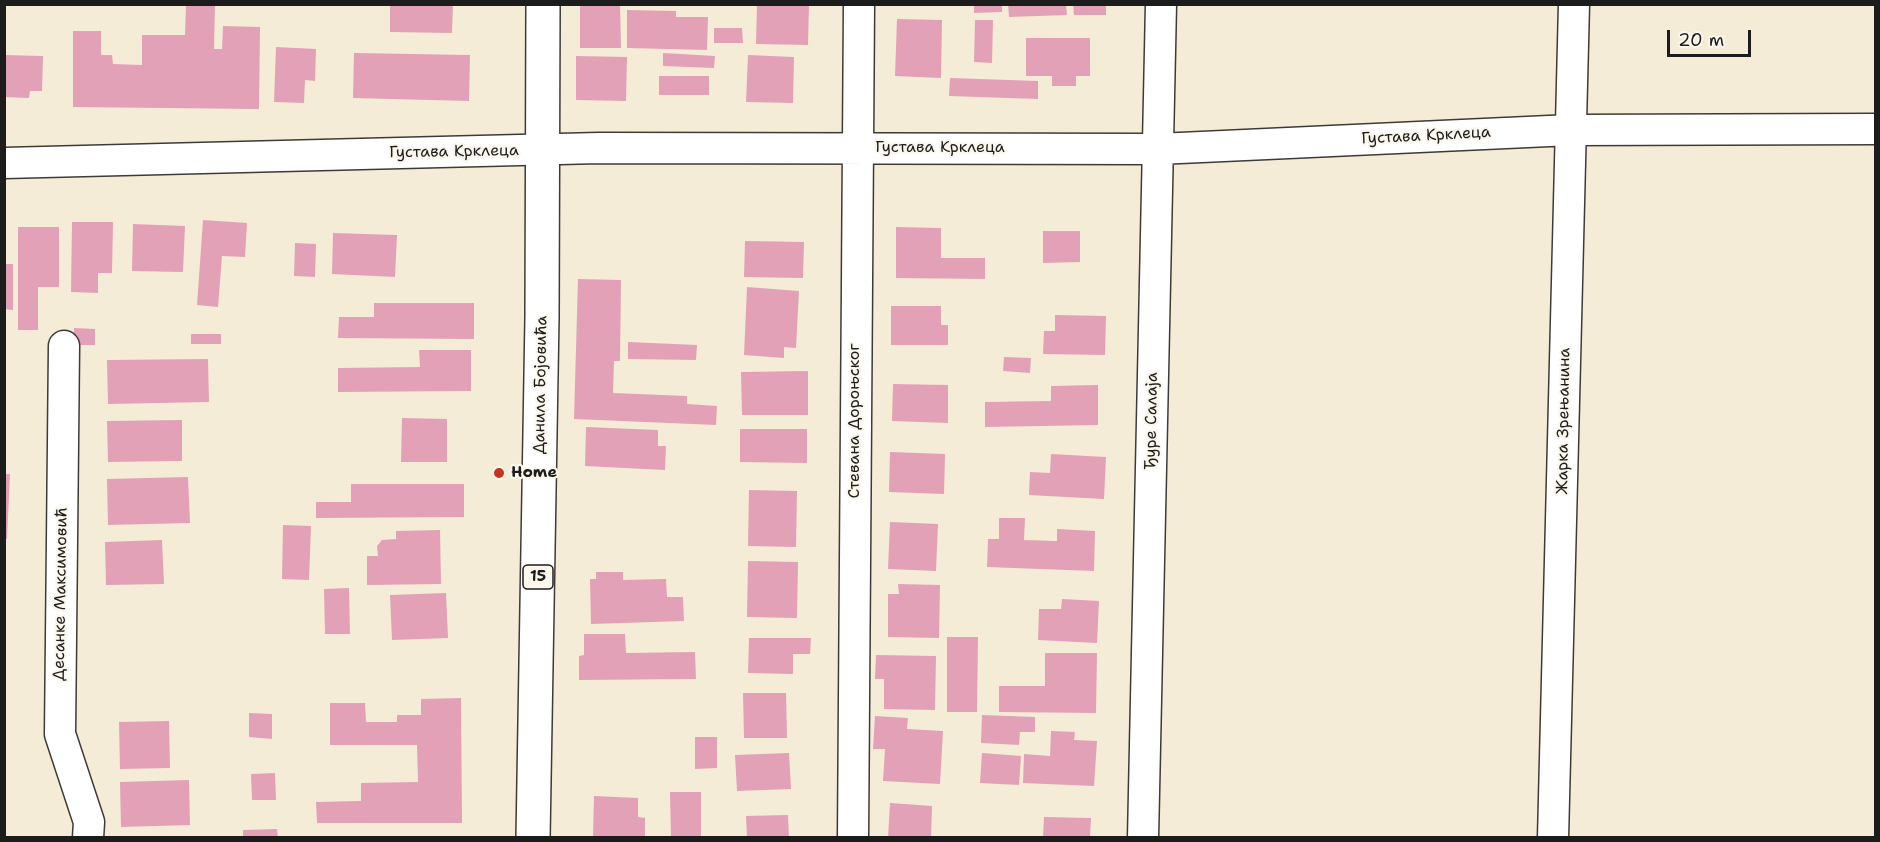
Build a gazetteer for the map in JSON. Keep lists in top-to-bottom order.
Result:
{
  "streets": {
    "main road": ["Данила Бојовића", "15"],
    "street": [
      "Густава Крклеца",
      "Стевана Дороњског",
      "Ђуре Салаја",
      "Жарка Зрењанина",
      "Десанке Максимовић"
    ]
  },
  "crossings": [
    ["Густава Крклеца", "Данила Бојовића"],
    ["Густава Крклеца", "Стевана Дороњског"],
    ["Густава Крклеца", "Ђуре Салаја"],
    ["Густава Крклеца", "Жарка Зрењанина"]
  ],
  "places": ["Home"],
  "scale_bar": "20 m"
}
